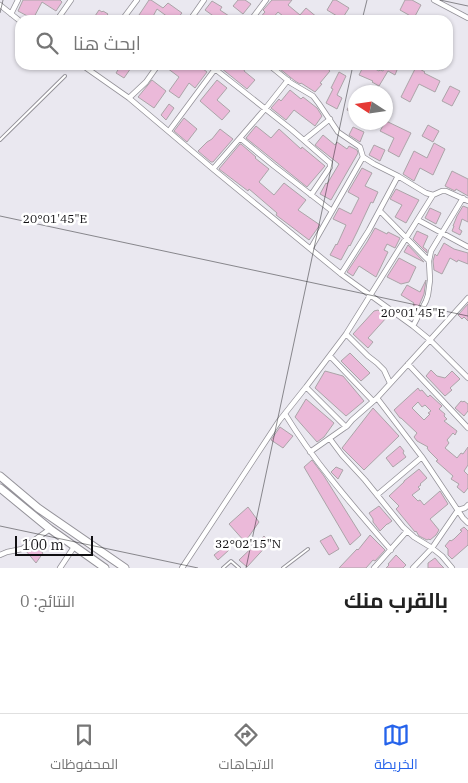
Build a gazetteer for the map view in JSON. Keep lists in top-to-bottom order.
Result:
{
  "scale_bar": "100 m",
  "north": "left",
  "page": {
    "search": "ابحث هنا",
    "scale": "100 m",
    "heading": ["بالقرب منك", "النتائج: 0"],
    "nav": ["الخريطة", "الاتجاهات", "المحفوظات"]
  },
  "coordinates": ["20°01'45\"E", "32°02'15\"N"]
}
